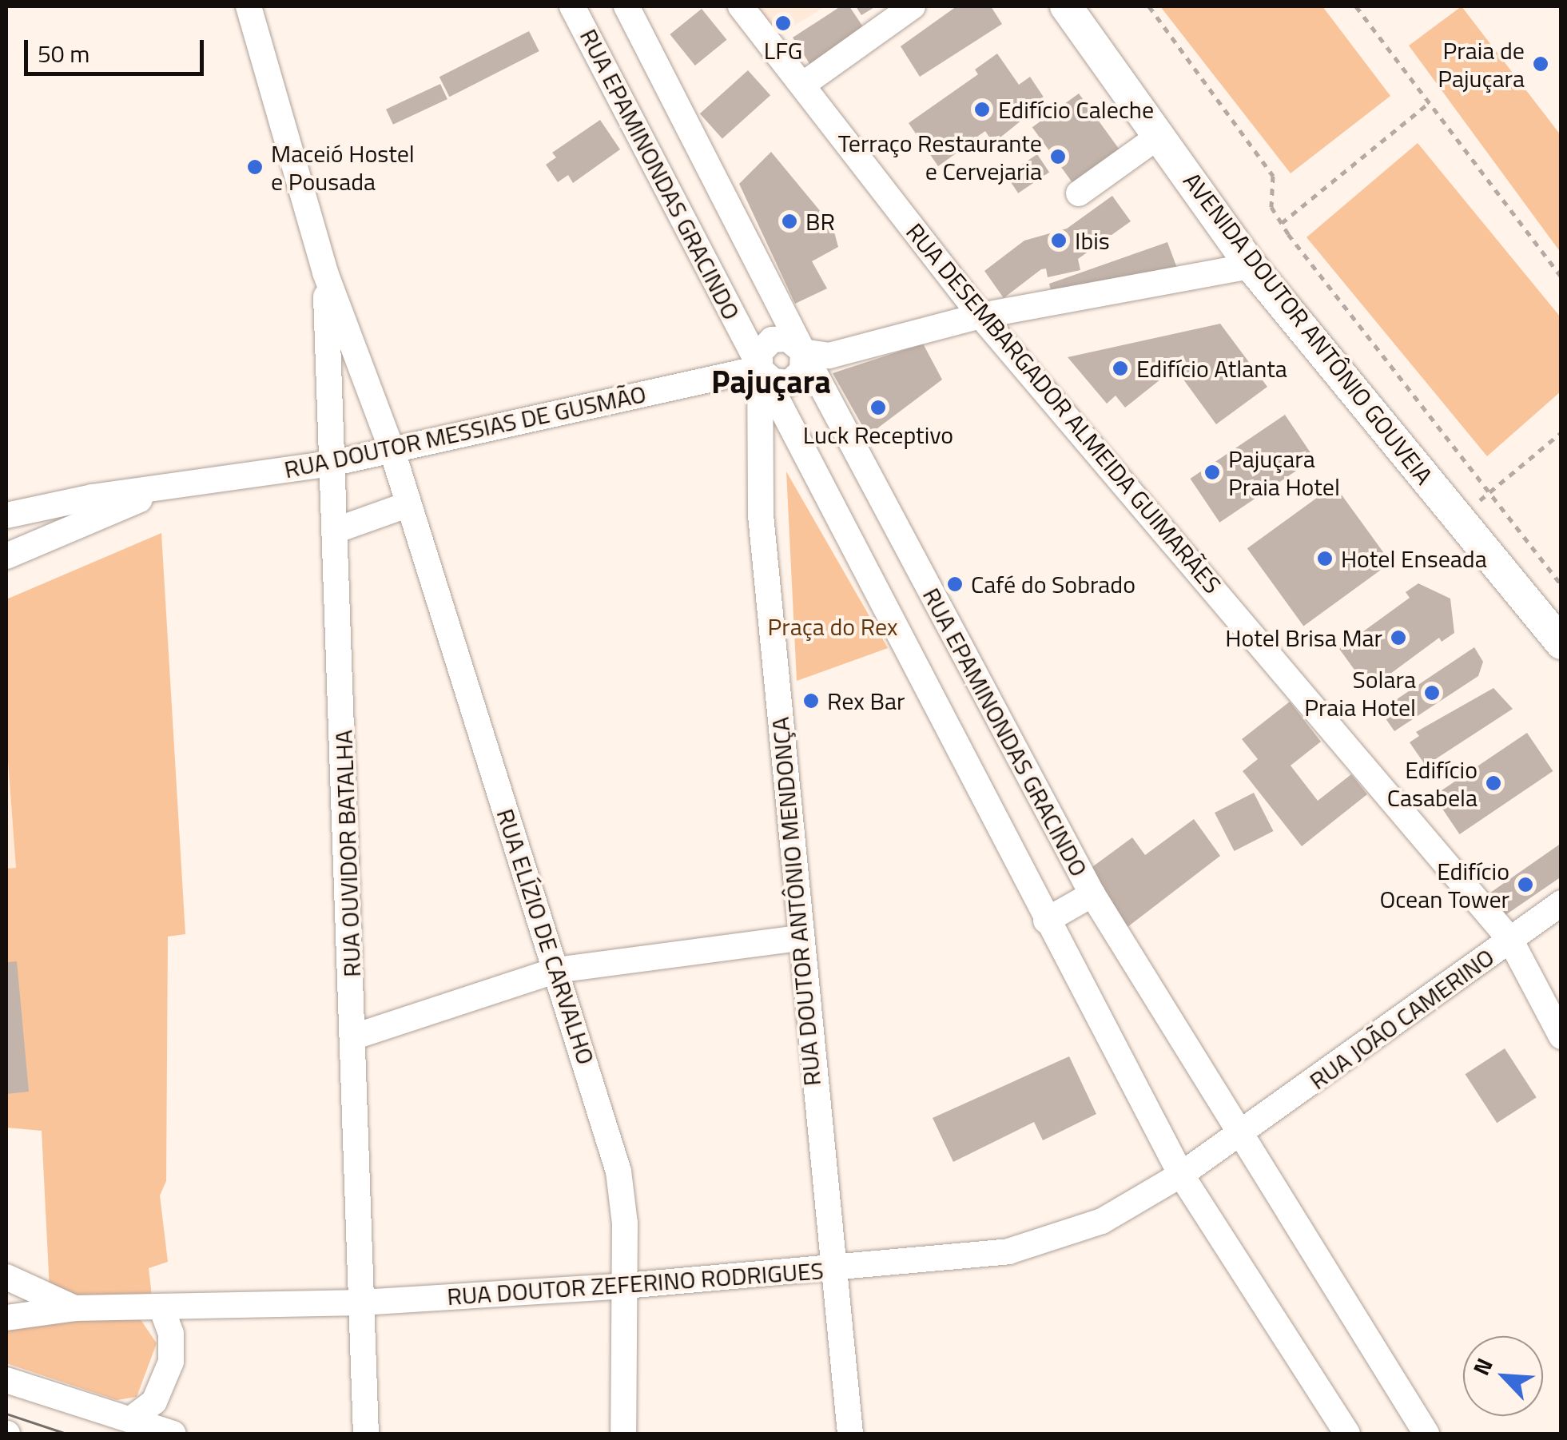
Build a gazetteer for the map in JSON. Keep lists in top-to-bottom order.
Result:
{
  "streets": {
    "main road": ["AVENIDA DOUTOR ANTÔNIO GOUVEIA"],
    "street": [
      "RUA EPAMINONDAS GRACINDO",
      "RUA DESEMBARGADOR ALMEIDA GUIMARÃES",
      "RUA DOUTOR MESSIAS DE GUSMÃO",
      "RUA OUVIDOR BATALHA",
      "RUA DOUTOR ANTÔNIO MENDONÇA",
      "RUA ELÍZIO DE CARVALHO",
      "RUA JOÃO CAMERINO",
      "RUA DOUTOR ZEFERINO RODRIGUES"
    ]
  },
  "crossings": [
    ["RUA EPAMINONDAS GRACINDO", "RUA DOUTOR MESSIAS DE GUSMÃO"],
    ["RUA EPAMINONDAS GRACINDO", "RUA DOUTOR ANTÔNIO MENDONÇA"],
    ["RUA EPAMINONDAS GRACINDO", "RUA JOÃO CAMERINO"],
    ["RUA EPAMINONDAS GRACINDO", "RUA DOUTOR ZEFERINO RODRIGUES"],
    ["RUA DESEMBARGADOR ALMEIDA GUIMARÃES", "RUA JOÃO CAMERINO"],
    ["RUA DOUTOR MESSIAS DE GUSMÃO", "RUA OUVIDOR BATALHA"],
    ["RUA DOUTOR MESSIAS DE GUSMÃO", "RUA DOUTOR ANTÔNIO MENDONÇA"],
    ["RUA DOUTOR MESSIAS DE GUSMÃO", "RUA ELÍZIO DE CARVALHO"],
    ["RUA OUVIDOR BATALHA", "RUA ELÍZIO DE CARVALHO"],
    ["RUA OUVIDOR BATALHA", "RUA DOUTOR ZEFERINO RODRIGUES"],
    ["RUA DOUTOR ANTÔNIO MENDONÇA", "RUA DOUTOR ZEFERINO RODRIGUES"],
    ["RUA ELÍZIO DE CARVALHO", "RUA DOUTOR ZEFERINO RODRIGUES"],
    ["RUA JOÃO CAMERINO", "RUA DOUTOR ZEFERINO RODRIGUES"]
  ],
  "districts": ["Pajuçara"],
  "parks": ["Praça do Rex"],
  "places": [
    "LFG",
    "Praia de Pajuçara",
    "Edifício Caleche",
    "Terraço Restaurante e Cervejaria",
    "Maceió Hostel e Pousada",
    "BR",
    "Ibis",
    "Edifício Atlanta",
    "Luck Receptivo",
    "Pajuçara Praia Hotel",
    "Hotel Enseada",
    "Café do Sobrado",
    "Hotel Brisa Mar",
    "Solara Praia Hotel",
    "Rex Bar",
    "Edifício Casabela",
    "Edifício Ocean Tower"
  ],
  "scale_bar": "50 m",
  "north": "top left"
}
